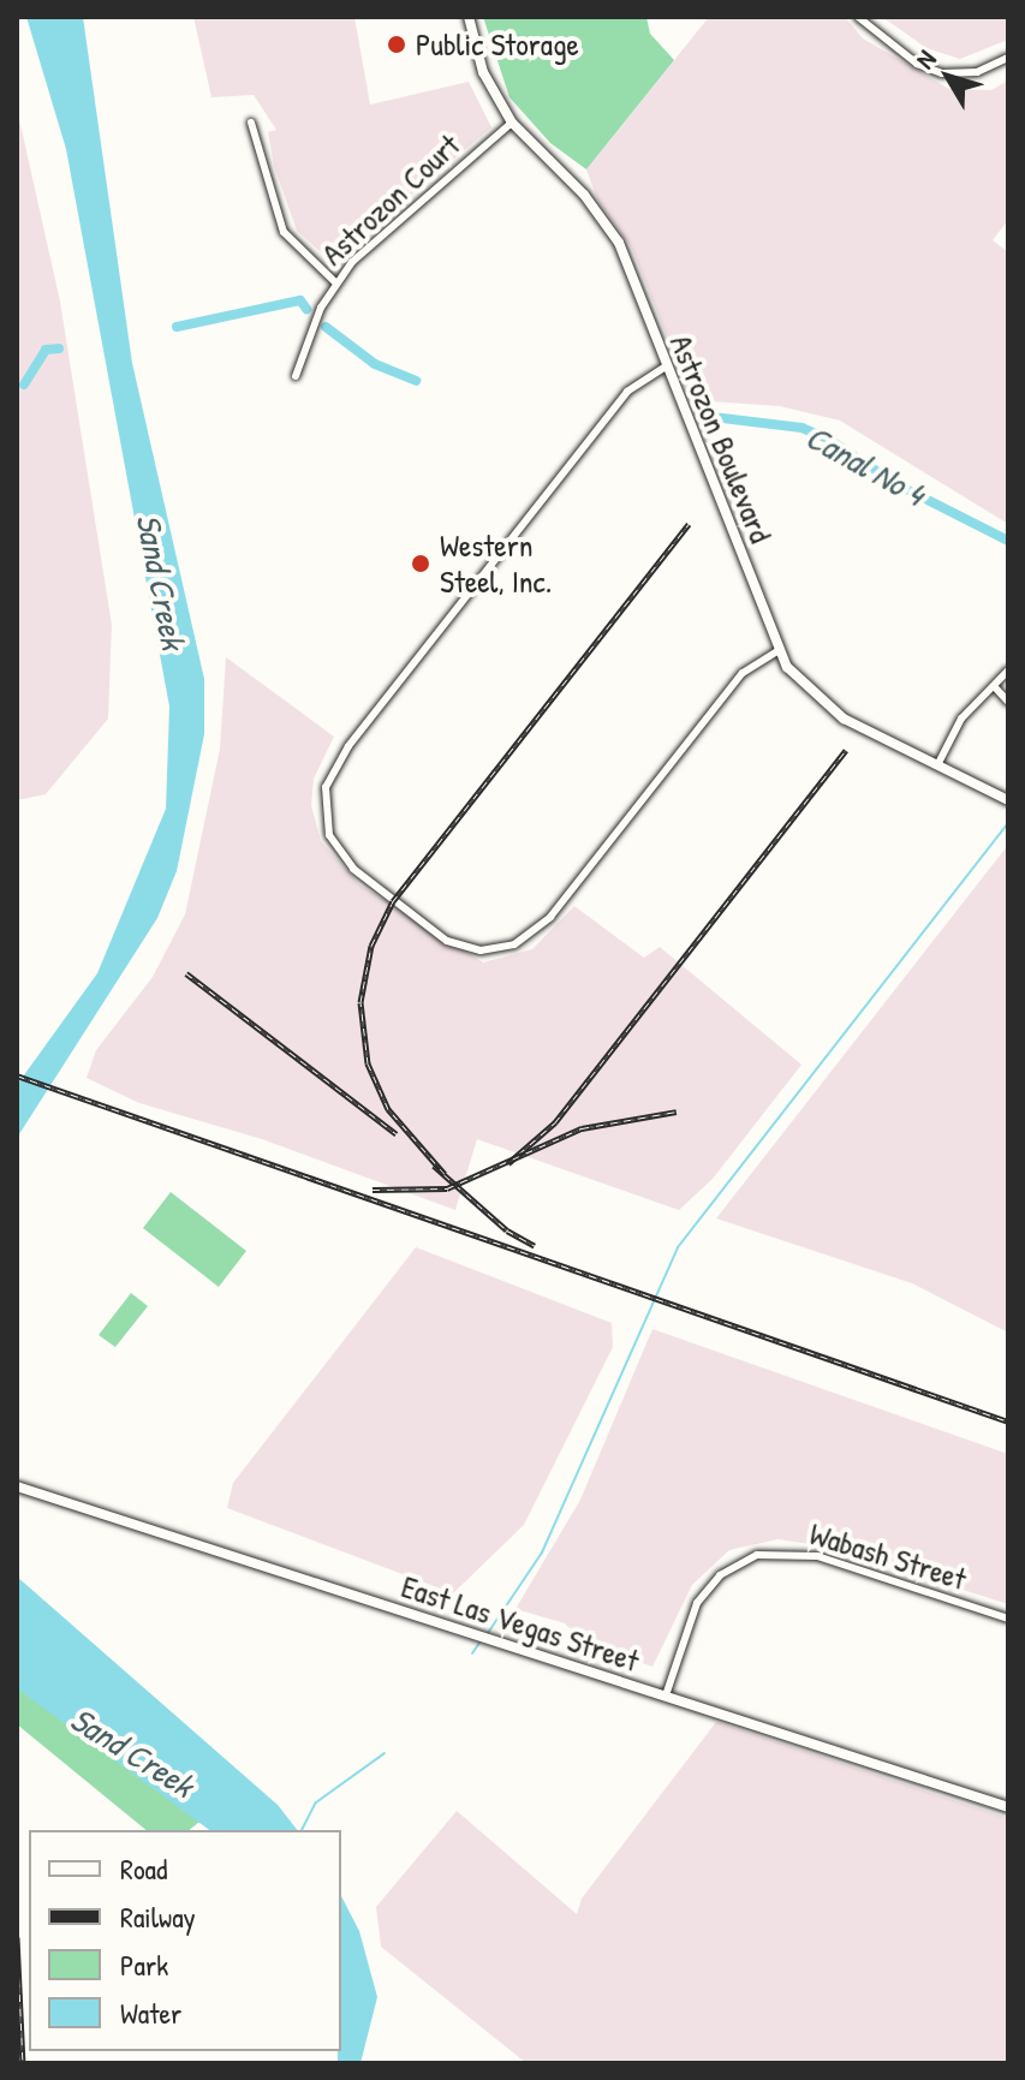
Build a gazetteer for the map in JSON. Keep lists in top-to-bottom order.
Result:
{
  "streets": {
    "street": [
      "Astrozon Court",
      "Astrozon Boulevard",
      "Wabash Street",
      "East Las Vegas Street"
    ]
  },
  "crossings": [
    ["Astrozon Court", "Astrozon Boulevard"],
    ["Wabash Street", "East Las Vegas Street"]
  ],
  "water": ["Canal No 4", "Sand Creek"],
  "places": ["Public Storage", "Western Steel, Inc."],
  "legend": [
    "Road",
    "Railway",
    "Park",
    "Water"
  ],
  "north": "top left"
}
